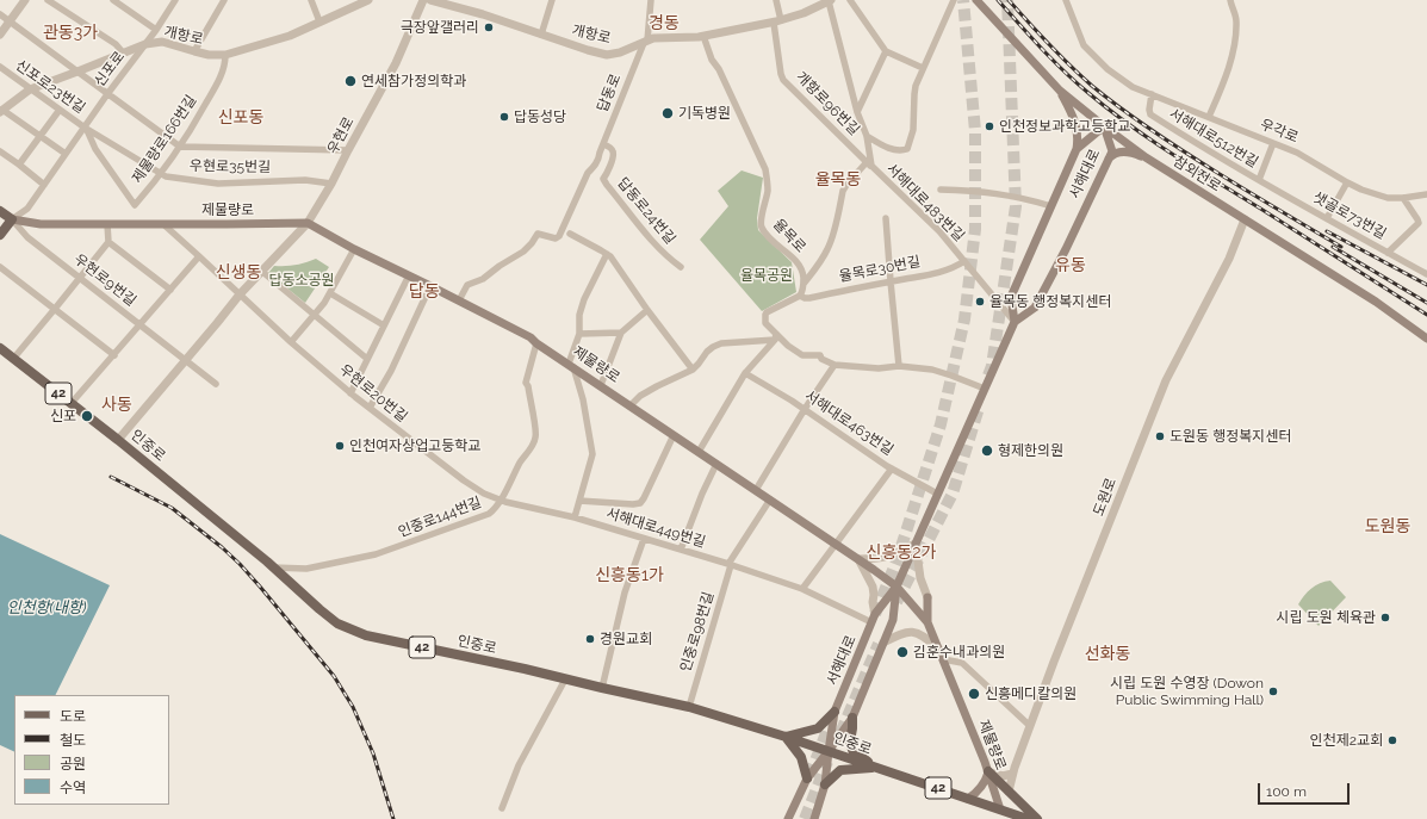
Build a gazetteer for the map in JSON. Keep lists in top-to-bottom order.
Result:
{
  "streets": {
    "main road": [
      "신포로",
      "서해대로",
      "참외전로",
      "제물량로",
      "42",
      "인중로"
    ],
    "street": [
      "개항로",
      "신포로23번길",
      "답동로",
      "개항로96번길",
      "우각로",
      "우현로",
      "서해대로512번길",
      "제물량로166번길",
      "우현로35번길",
      "서해대로483번길",
      "답동로24번길",
      "샛골로73번길",
      "율목로",
      "율목로30번길",
      "우현로9번길",
      "우현로20번길",
      "서해대로463번길",
      "도원로",
      "인중로144번길",
      "서해대로449번길",
      "인중로98번길"
    ]
  },
  "crossings": [
    ["개항로", "신포로"],
    ["개항로", "신포로23번길"],
    ["개항로", "답동로"],
    ["개항로", "개항로96번길"],
    ["개항로", "제물량로166번길"],
    ["개항로", "서해대로483번길"],
    ["개항로", "율목로"],
    ["신포로", "신포로23번길"],
    ["신포로", "제물량로166번길"],
    ["신포로", "우현로35번길"],
    ["신포로", "제물량로"],
    ["신포로", "우현로9번길"],
    ["신포로23번길", "제물량로166번길"],
    ["신포로23번길", "우현로35번길"],
    ["답동로", "제물량로"],
    ["답동로", "답동로24번길"],
    ["개항로96번길", "서해대로483번길"],
    ["우각로", "서해대로512번길"],
    ["우현로", "우현로35번길"],
    ["우현로", "제물량로"],
    ["우현로", "우현로9번길"],
    ["우현로", "우현로20번길"],
    ["우현로", "인중로"],
    ["서해대로512번길", "샛골로73번길"],
    ["제물량로166번길", "우현로35번길"],
    ["서해대로", "참외전로"],
    ["서해대로", "서해대로483번길"],
    ["서해대로", "제물량로"],
    ["서해대로", "서해대로463번길"],
    ["서해대로", "인중로"],
    ["서해대로", "서해대로449번길"],
    ["참외전로", "도원로"],
    ["서해대로483번길", "율목로30번길"],
    ["제물량로", "우현로9번길"],
    ["제물량로", "인중로"],
    ["제물량로", "인중로144번길"],
    ["제물량로", "인중로98번길"],
    ["우현로20번길", "인중로144번길"],
    ["우현로20번길", "서해대로449번길"],
    ["인중로", "인중로144번길"],
    ["인중로", "인중로98번길"],
    ["인중로144번길", "서해대로449번길"],
    ["서해대로449번길", "인중로98번길"]
  ],
  "districts": [
    "경동",
    "관동3가",
    "신포동",
    "율목동",
    "유동",
    "신생동",
    "답동",
    "사동",
    "도원동",
    "신흥동2가",
    "신흥동1가",
    "선화동"
  ],
  "water": ["인천항(내항)"],
  "parks": ["율목공원", "답동소공원"],
  "places": [
    "극장앞갤러리",
    "연세참가정의학과",
    "기독병원",
    "답동성당",
    "인천정보과학고등학교",
    "율목동 행정복지센터",
    "신포",
    "도원동 행정복지센터",
    "인천여자상업고둥학교",
    "형제한의원",
    "시립 도원 체육관",
    "경원교회",
    "김훈수내과의원",
    "시립 도원 수영장 (Dowon Public Swimming Hall)",
    "신흥메디칼의원",
    "인천제2교회"
  ],
  "legend": [
    "도로",
    "철도",
    "공원",
    "수역"
  ],
  "scale_bar": "100 m"
}
